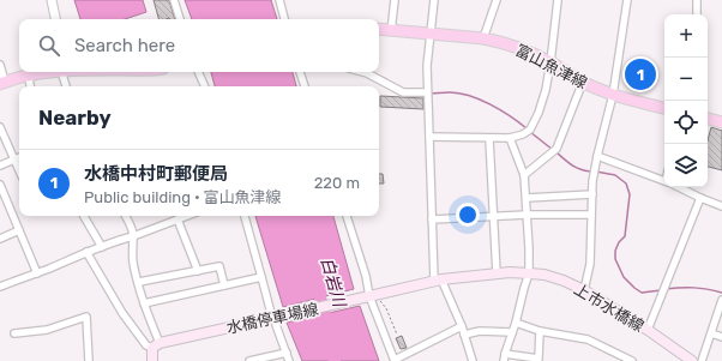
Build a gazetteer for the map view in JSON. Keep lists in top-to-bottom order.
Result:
{
  "streets": {
    "main road": ["富山魚津線", "上市水橋線", "水橋停車場線"]
  },
  "crossings": [
    ["上市水橋線", "水橋停車場線"]
  ],
  "water": ["白岩川"],
  "page": {
    "map_buttons": ["+", "−"],
    "search": "Search here",
    "pins": "1",
    "heading": "Nearby",
    "list": [
      {
        "mark": "1",
        "name": "水橋中村町郵便局",
        "note": "Public building · 富山魚津線",
        "value": "220 m"
      }
    ]
  }
}
